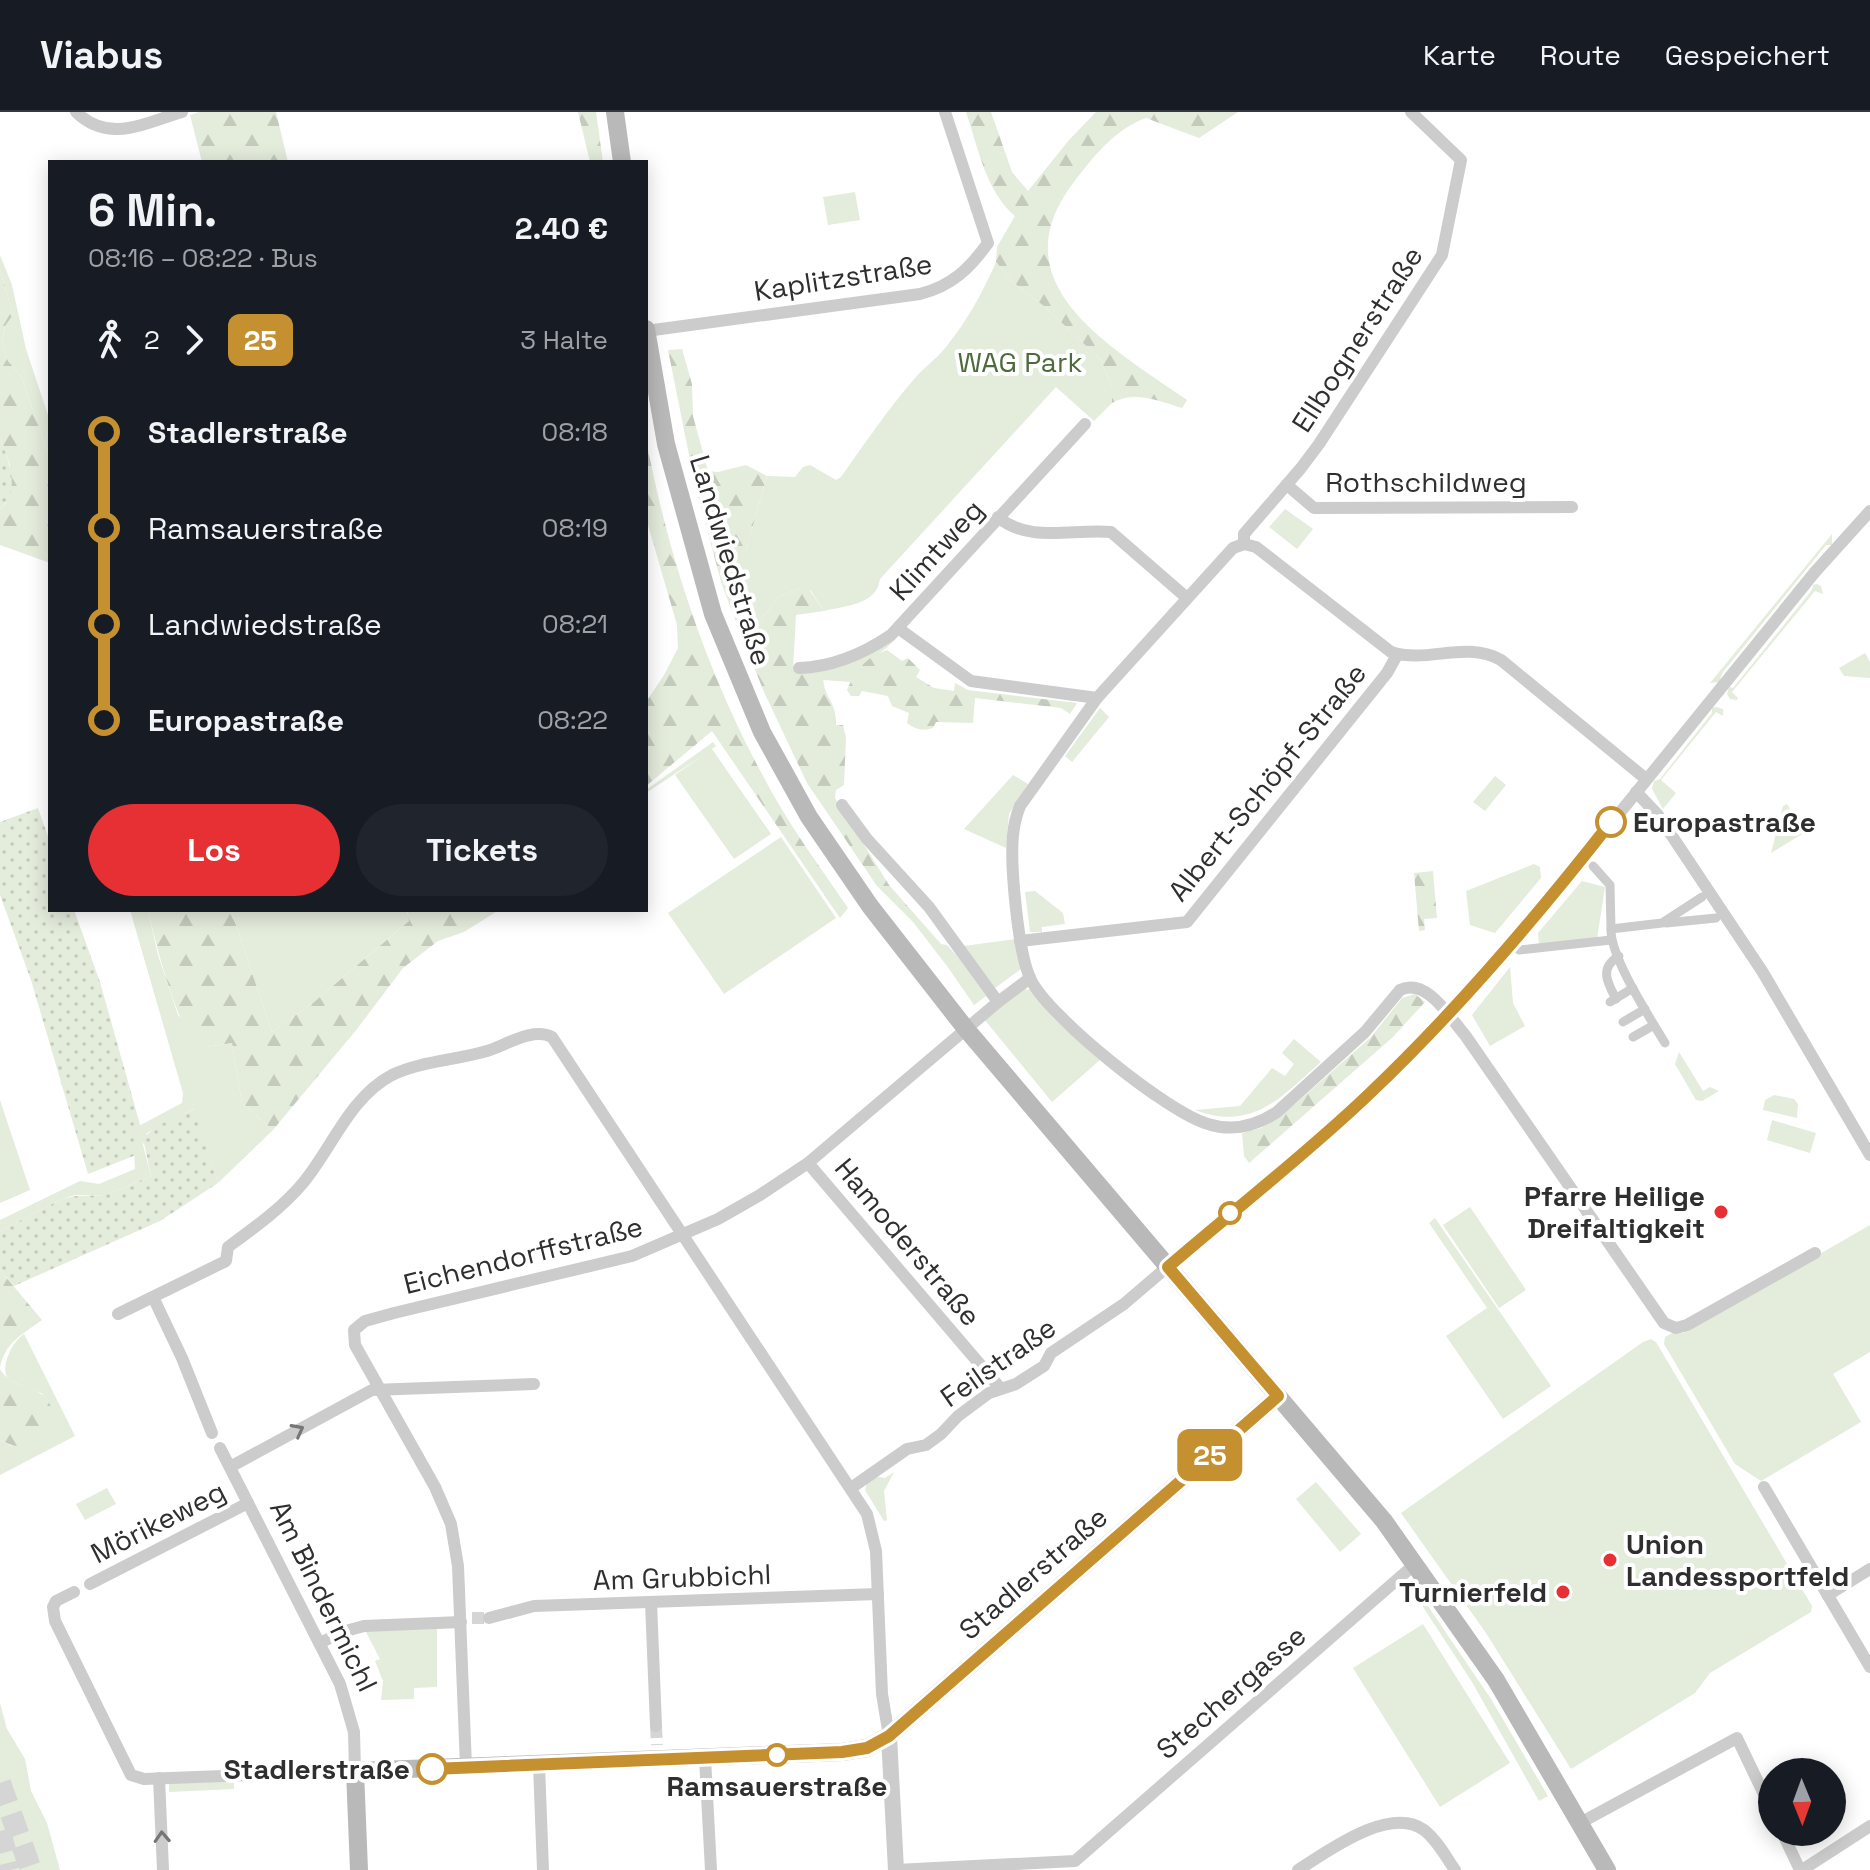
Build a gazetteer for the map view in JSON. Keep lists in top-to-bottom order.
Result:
{
  "streets": {
    "main road": ["Landwiedstraße", "Stadlerstraße", "Am Bindermichl"],
    "street": [
      "Kaplitzstraße",
      "Ellbognerstraße",
      "Rothschildweg",
      "Klimtweg",
      "Albert-Schöpf-Straße",
      "Hamoderstraße",
      "Eichendorffstraße",
      "Feilstraße",
      "Mörikeweg",
      "Am Grubbichl",
      "Stechergasse"
    ]
  },
  "crossings": [
    ["Ellbognerstraße", "Rothschildweg"],
    ["Landwiedstraße", "Eichendorffstraße"],
    ["Landwiedstraße", "Feilstraße"],
    ["Landwiedstraße", "Stadlerstraße"],
    ["Landwiedstraße", "Stechergasse"],
    ["Hamoderstraße", "Eichendorffstraße"],
    ["Hamoderstraße", "Feilstraße"],
    ["Mörikeweg", "Stadlerstraße"],
    ["Mörikeweg", "Am Bindermichl"],
    ["Stadlerstraße", "Am Bindermichl"]
  ],
  "parks": ["WAG Park"],
  "places": [
    "Europastraße",
    "Pfarre Heilige Dreifaltigkeit",
    "Union Landessportfeld",
    "Turnierfeld",
    "Ramsauerstraße",
    "Stadlerstraße"
  ],
  "lines": ["bus line 25"],
  "north": "bottom",
  "page": {
    "header": "Viabus",
    "nav": ["Karte", "Route", "Gespeichert"],
    "on_map": "25",
    "heading": ["6 Min.", "08:16 – 08:22 · Bus", "2.40 €"],
    "legs": ["2", "25", "3 Halte"],
    "list": [
      {
        "name": "Stadlerstraße",
        "value": "08:18"
      },
      {
        "name": "Ramsauerstraße",
        "value": "08:19"
      },
      {
        "name": "Landwiedstraße",
        "value": "08:21"
      },
      {
        "name": "Europastraße",
        "value": "08:22"
      }
    ],
    "buttons": ["Los", "Tickets"]
  }
}
